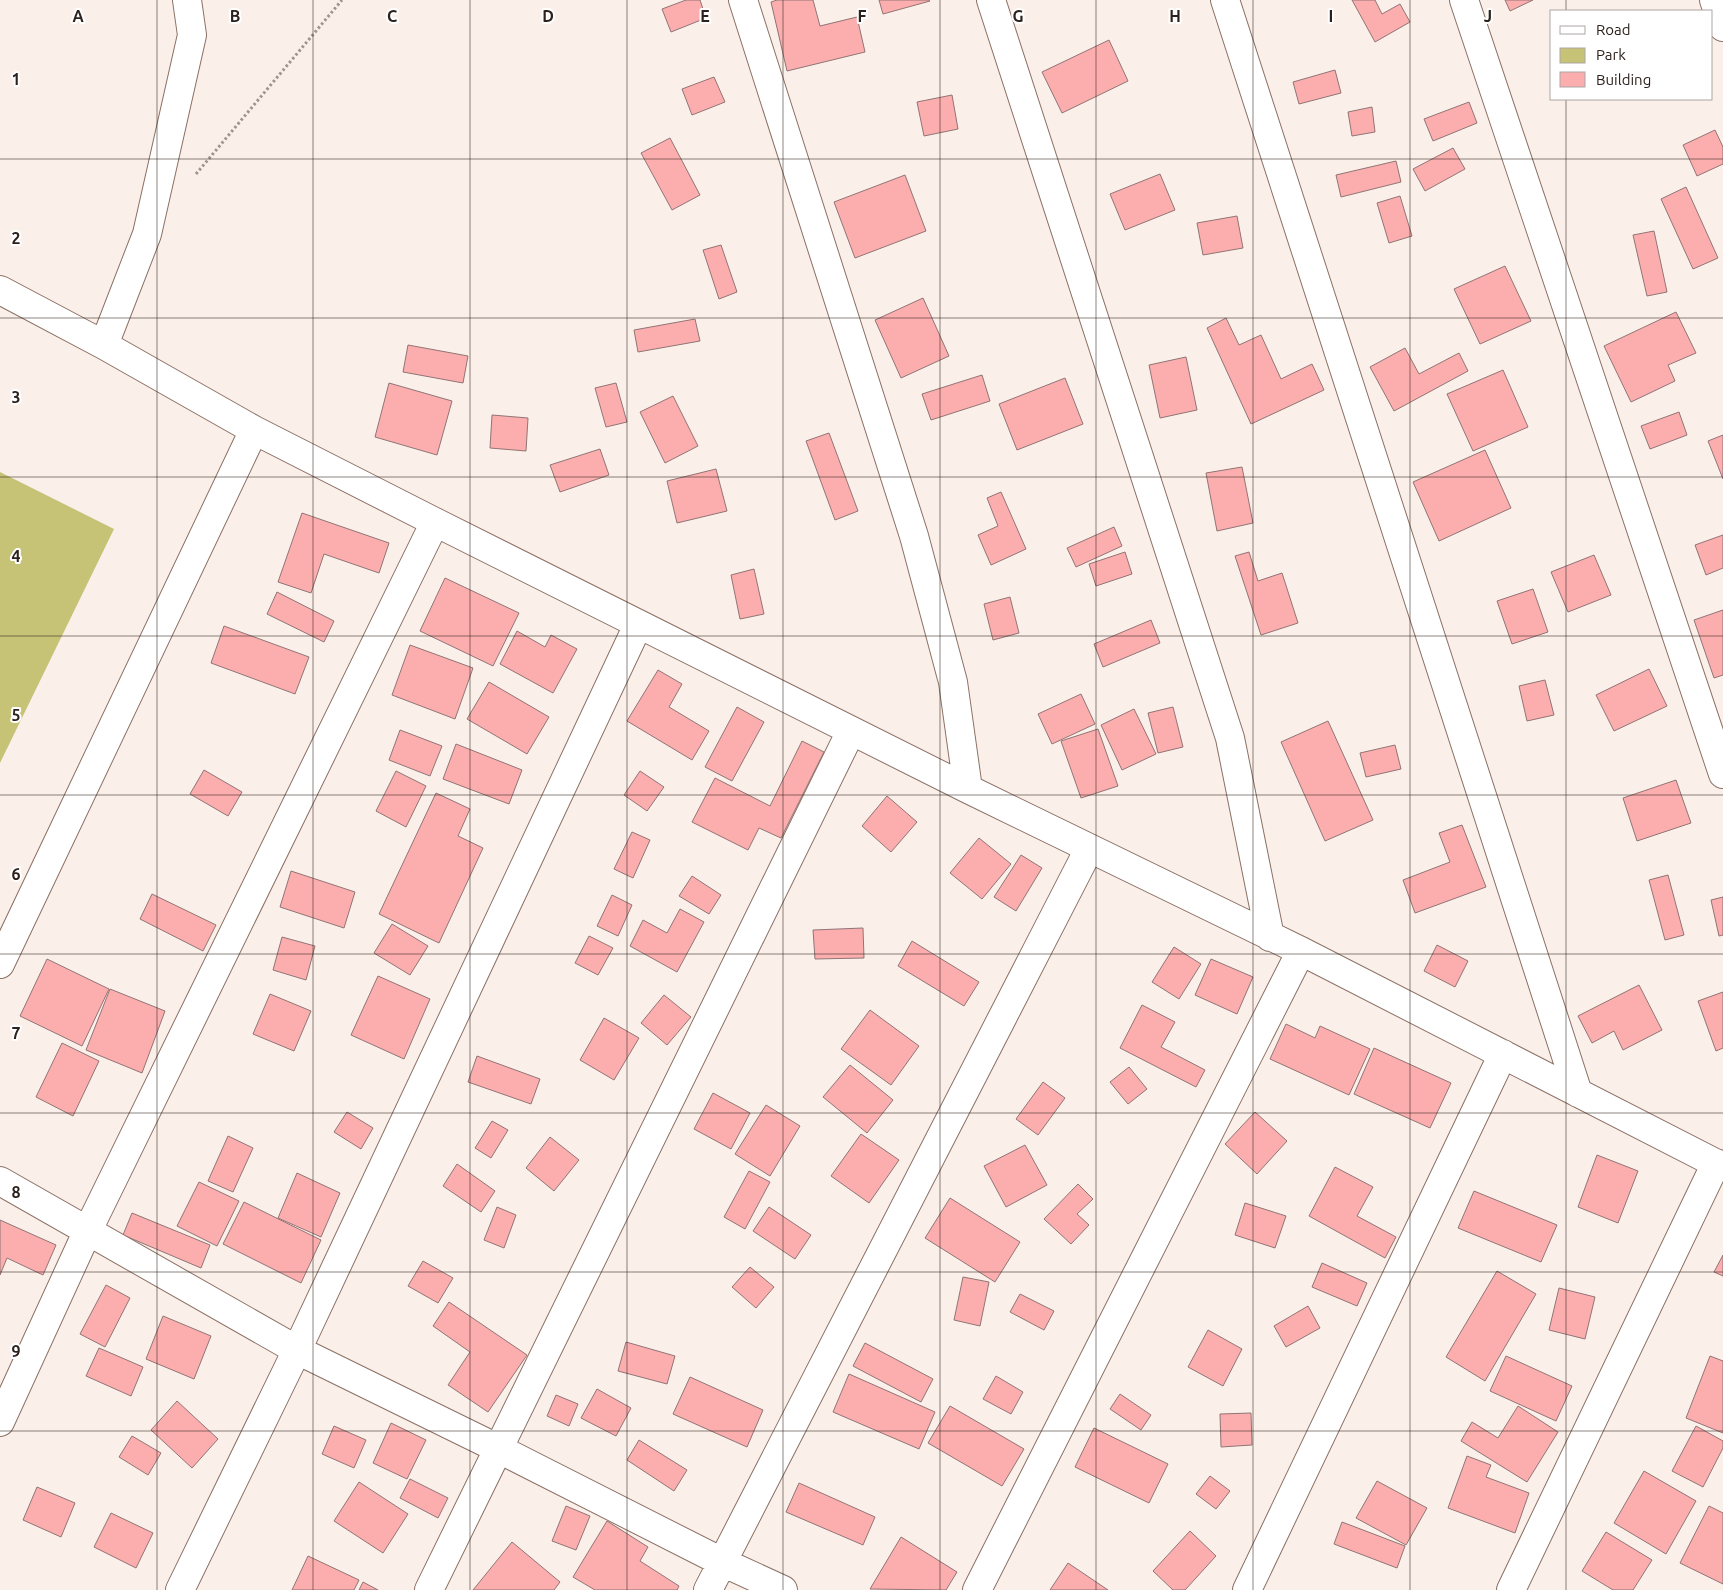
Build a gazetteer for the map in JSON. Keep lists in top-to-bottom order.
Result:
{
  "legend": ["Road", "Park", "Building"],
  "grid": {
    "columns": [
      "A",
      "B",
      "C",
      "D",
      "E",
      "F",
      "G",
      "H",
      "I",
      "J"
    ],
    "rows": [
      "1",
      "2",
      "3",
      "4",
      "5",
      "6",
      "7",
      "8",
      "9"
    ]
  }
}
